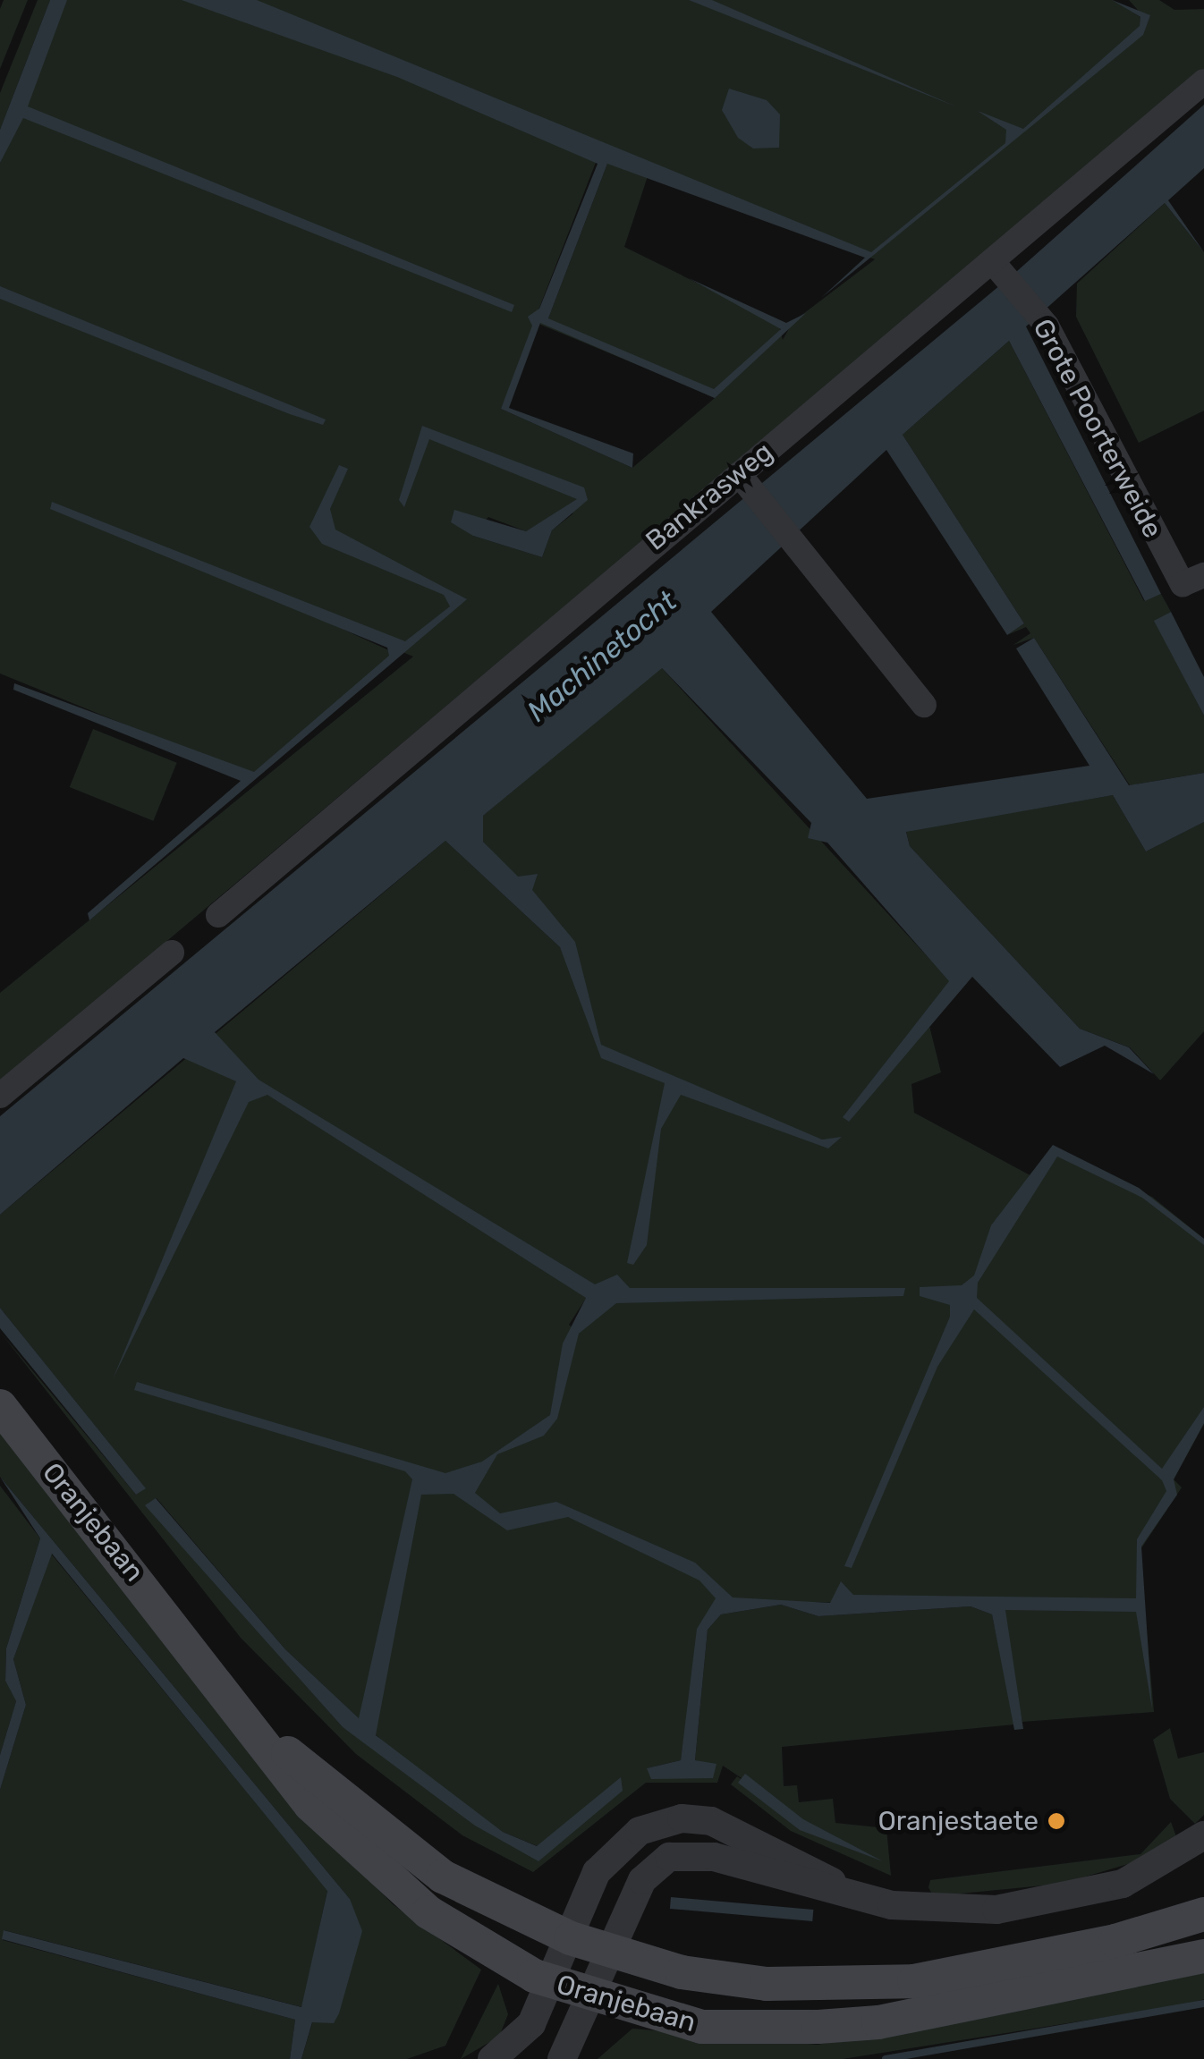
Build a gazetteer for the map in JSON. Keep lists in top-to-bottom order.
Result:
{
  "streets": {
    "main road": ["Oranjebaan"],
    "street": ["Grote Poorterweide", "Bankrasweg"]
  },
  "crossings": [
    ["Grote Poorterweide", "Bankrasweg"]
  ],
  "water": ["Machinetocht"],
  "places": ["Oranjestaete"]
}
